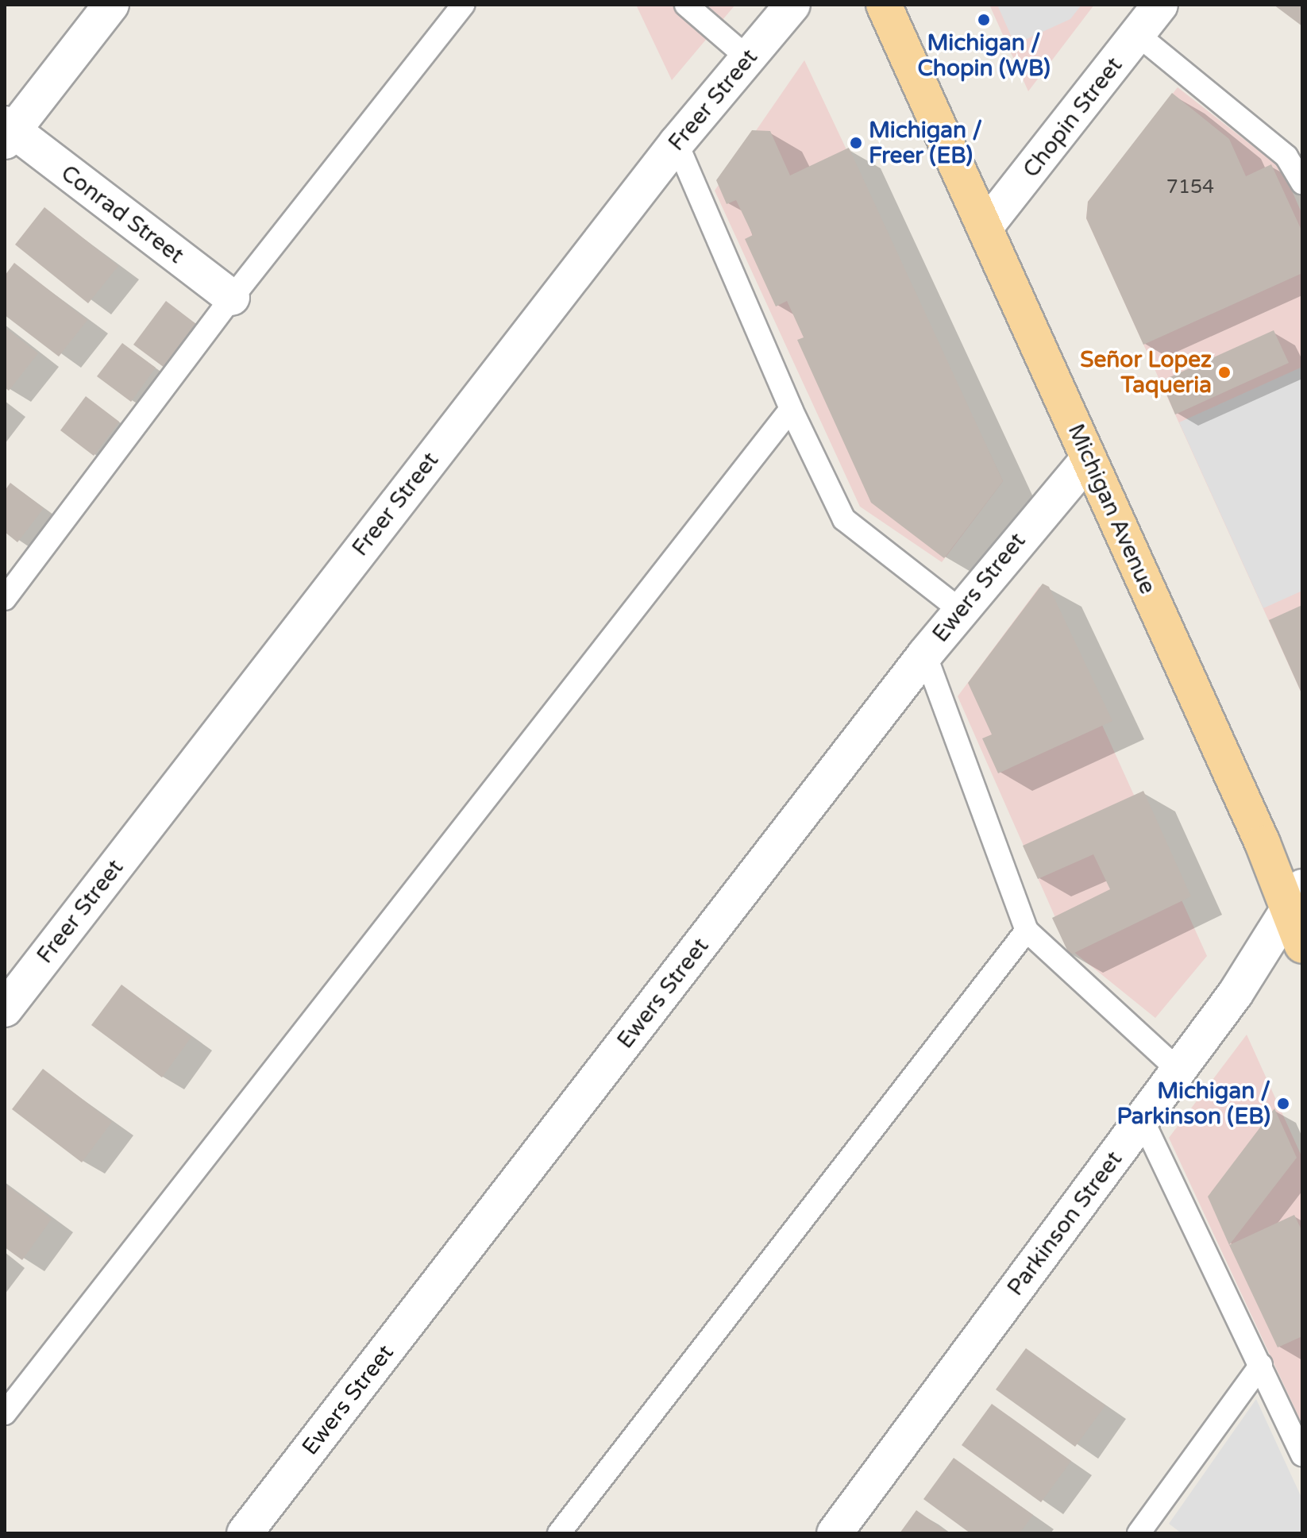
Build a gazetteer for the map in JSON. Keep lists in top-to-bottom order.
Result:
{
  "streets": {
    "main road": ["Michigan Avenue"],
    "street": [
      "Freer Street",
      "Chopin Street",
      "Conrad Street",
      "Ewers Street",
      "Parkinson Street"
    ]
  },
  "crossings": [
    ["Chopin Street", "Michigan Avenue"],
    ["Michigan Avenue", "Ewers Street"],
    ["Michigan Avenue", "Parkinson Street"]
  ],
  "places": [
    "Michigan / Chopin (WB)",
    "Michigan / Freer (EB)",
    "Señor Lopez Taqueria",
    "Michigan / Parkinson (EB)"
  ],
  "house_numbers": ["7154"]
}
